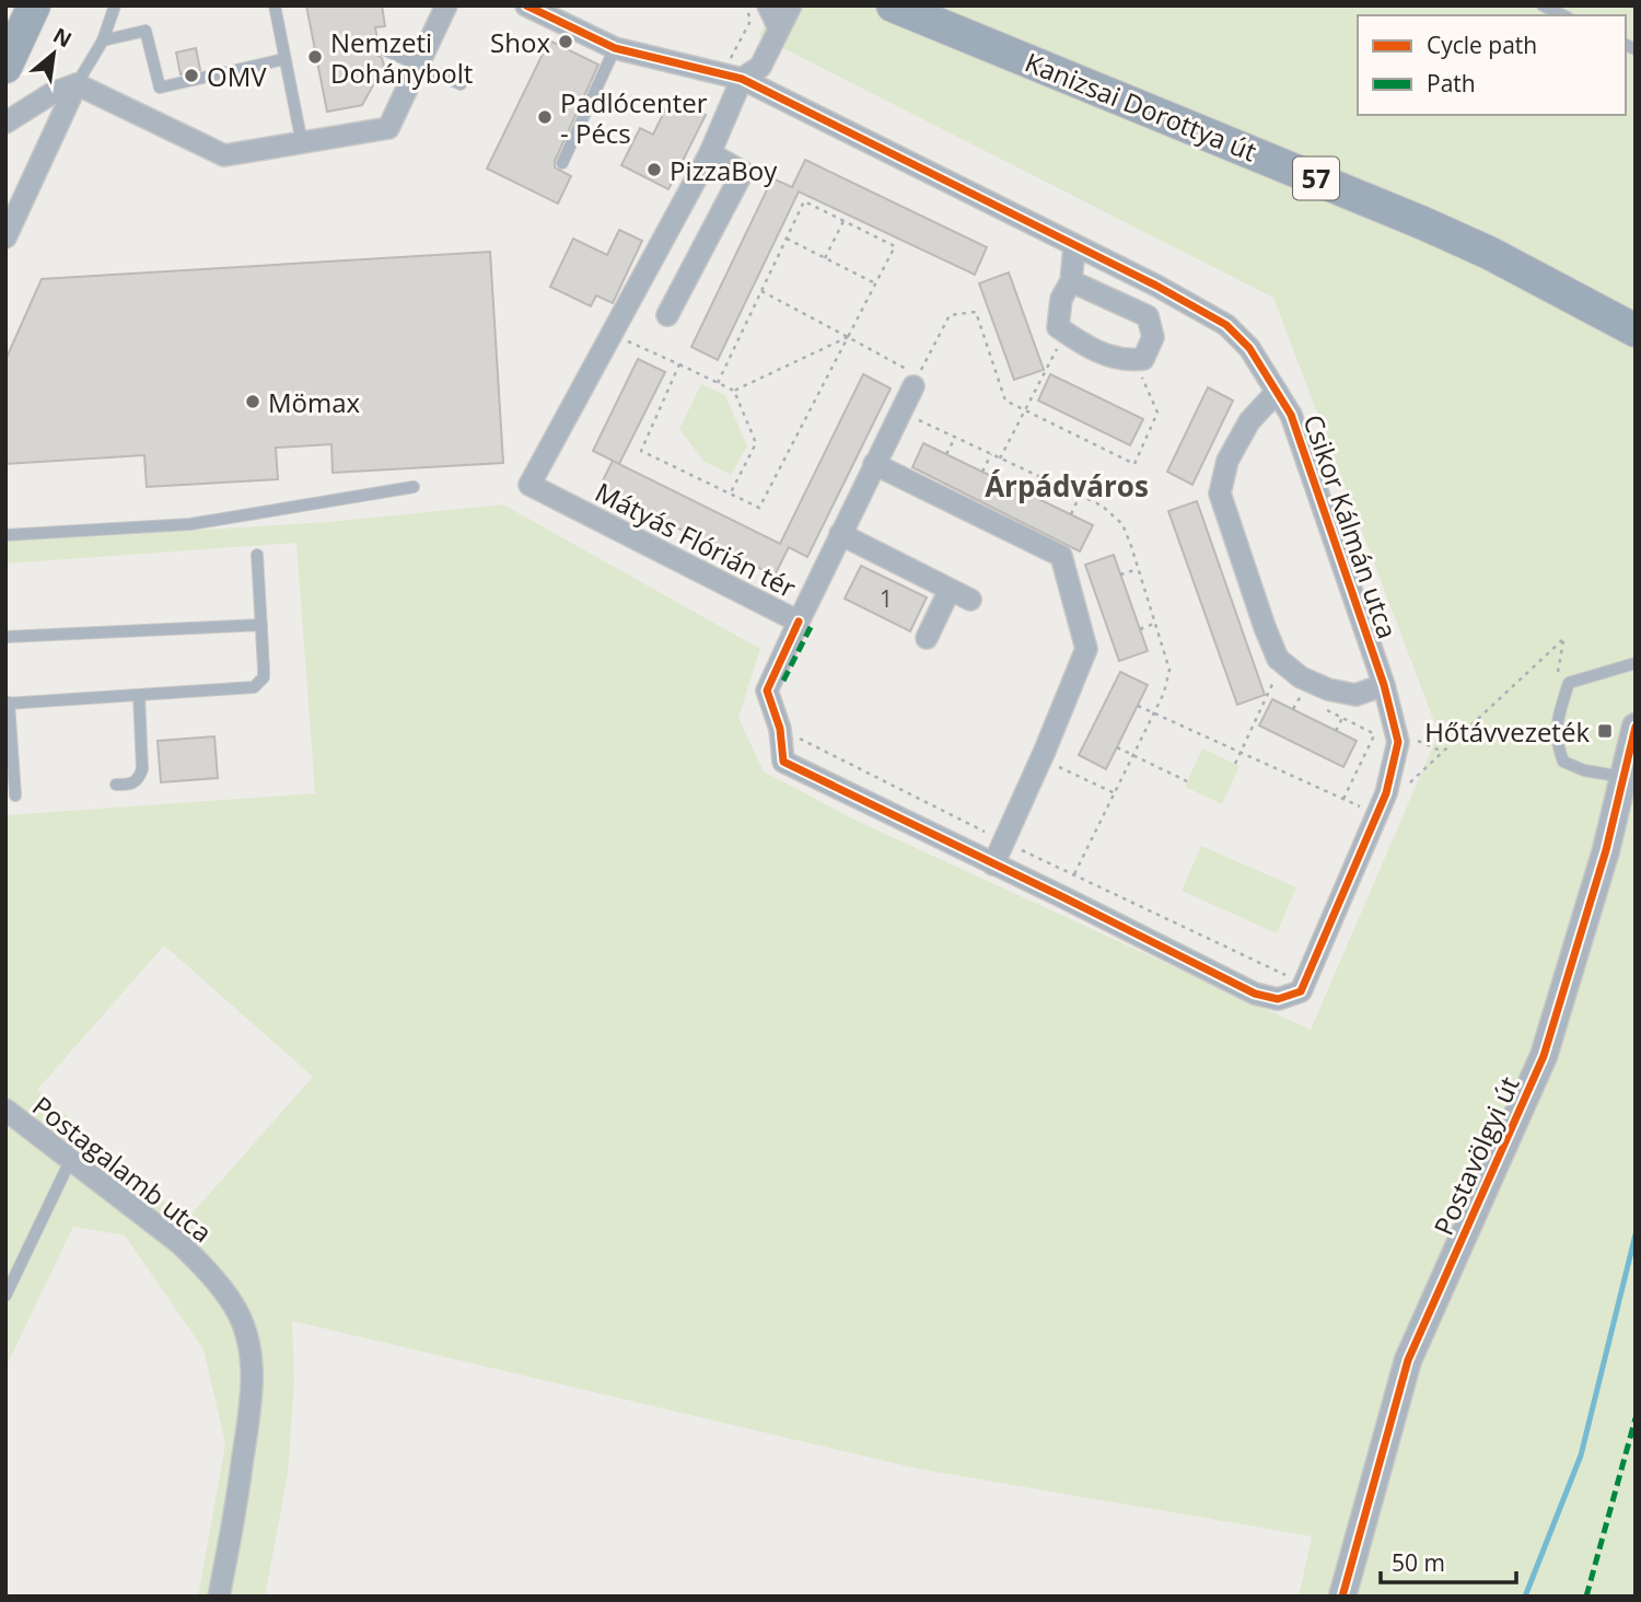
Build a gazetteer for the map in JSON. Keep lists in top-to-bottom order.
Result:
{
  "streets": {
    "main road": ["Kanizsai Dorottya út", "57"],
    "street": [
      "Csikor Kálmán utca",
      "Mátyás Flórián tér",
      "Postavölgyi út",
      "Postagalamb utca"
    ]
  },
  "districts": ["Árpádváros"],
  "places": {
    "other": [
      "Shox",
      "Nemzeti Dohánybolt",
      "OMV",
      "Padlócenter - Pécs",
      "PizzaBoy",
      "Mömax"
    ],
    "transit": ["Hőtávvezeték"]
  },
  "house_numbers": ["1"],
  "legend": ["Cycle path", "Path"],
  "scale_bar": "50 m",
  "north": "top right"
}
